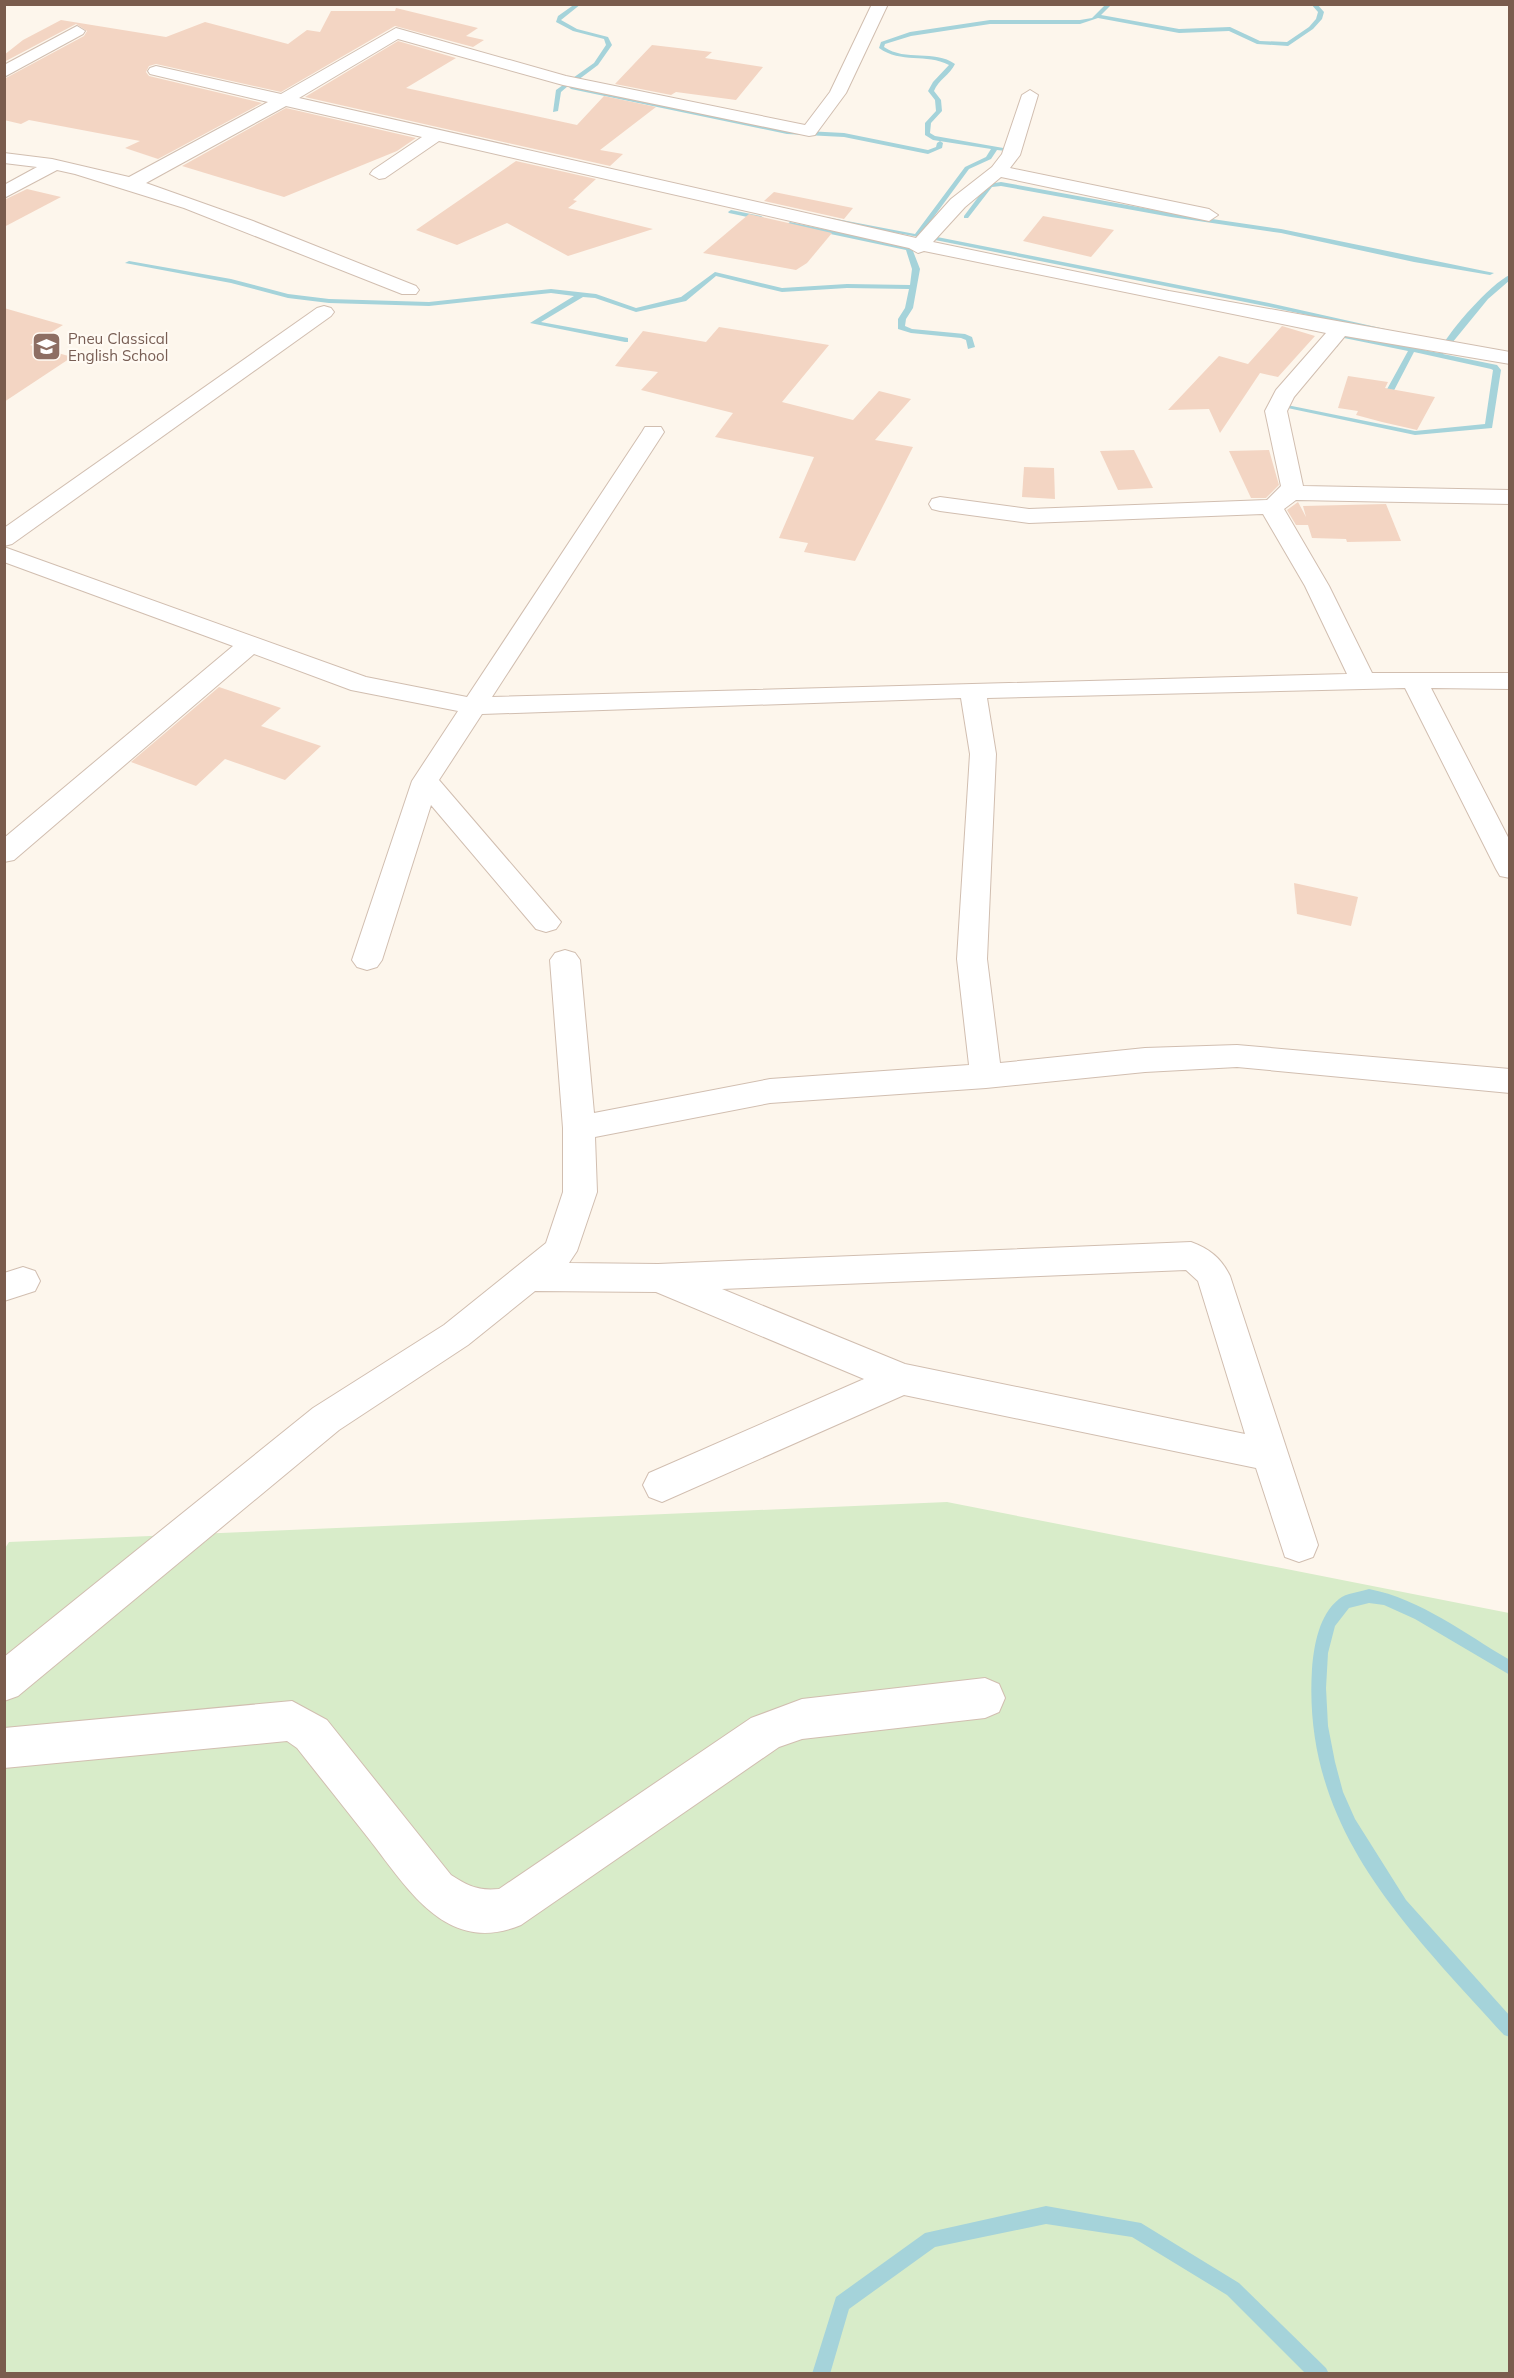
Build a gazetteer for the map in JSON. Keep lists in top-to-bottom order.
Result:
{
  "places": {
    "school or university": ["Pneu Classical English School"]
  }
}
